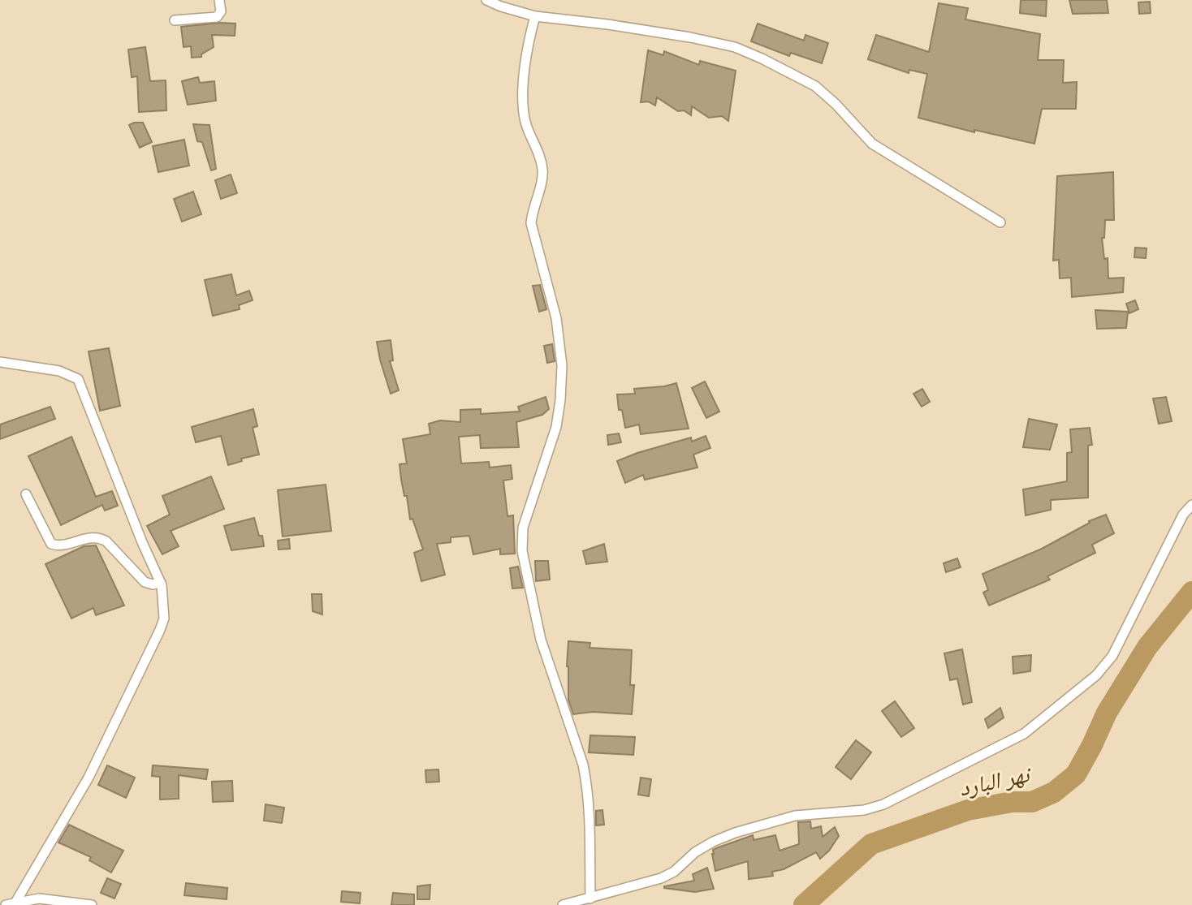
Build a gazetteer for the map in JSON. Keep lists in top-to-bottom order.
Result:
{
  "water": ["نهر البارد"]
}
